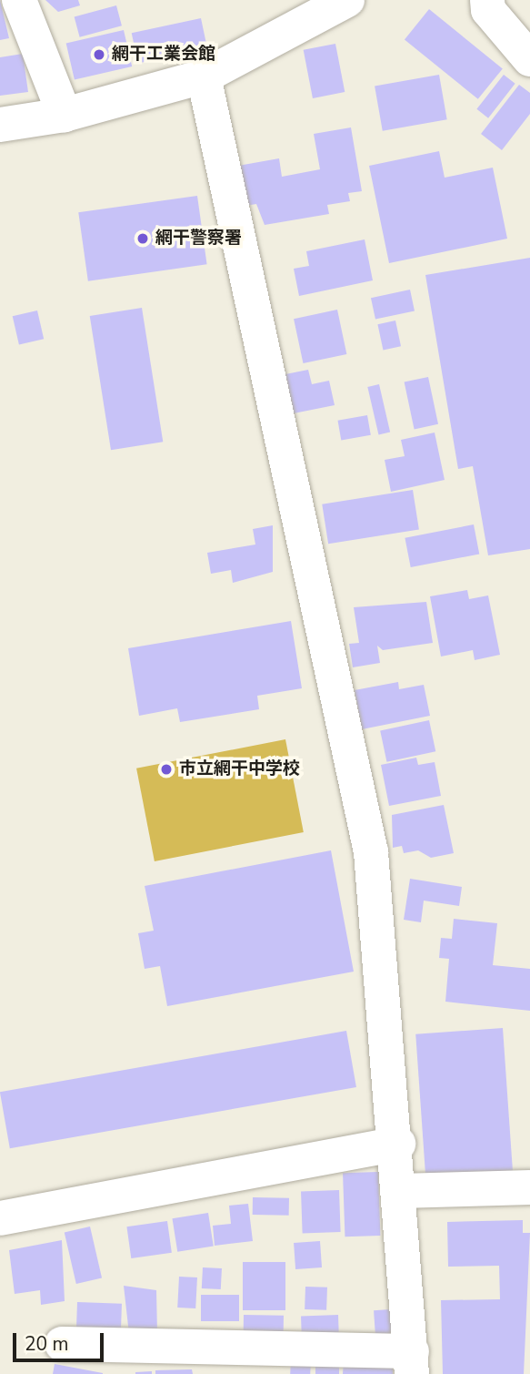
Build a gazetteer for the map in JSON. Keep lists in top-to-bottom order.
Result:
{
  "places": ["網干工業会館", "網干警察署", "市立網干中学校"],
  "scale_bar": "20 m"
}
